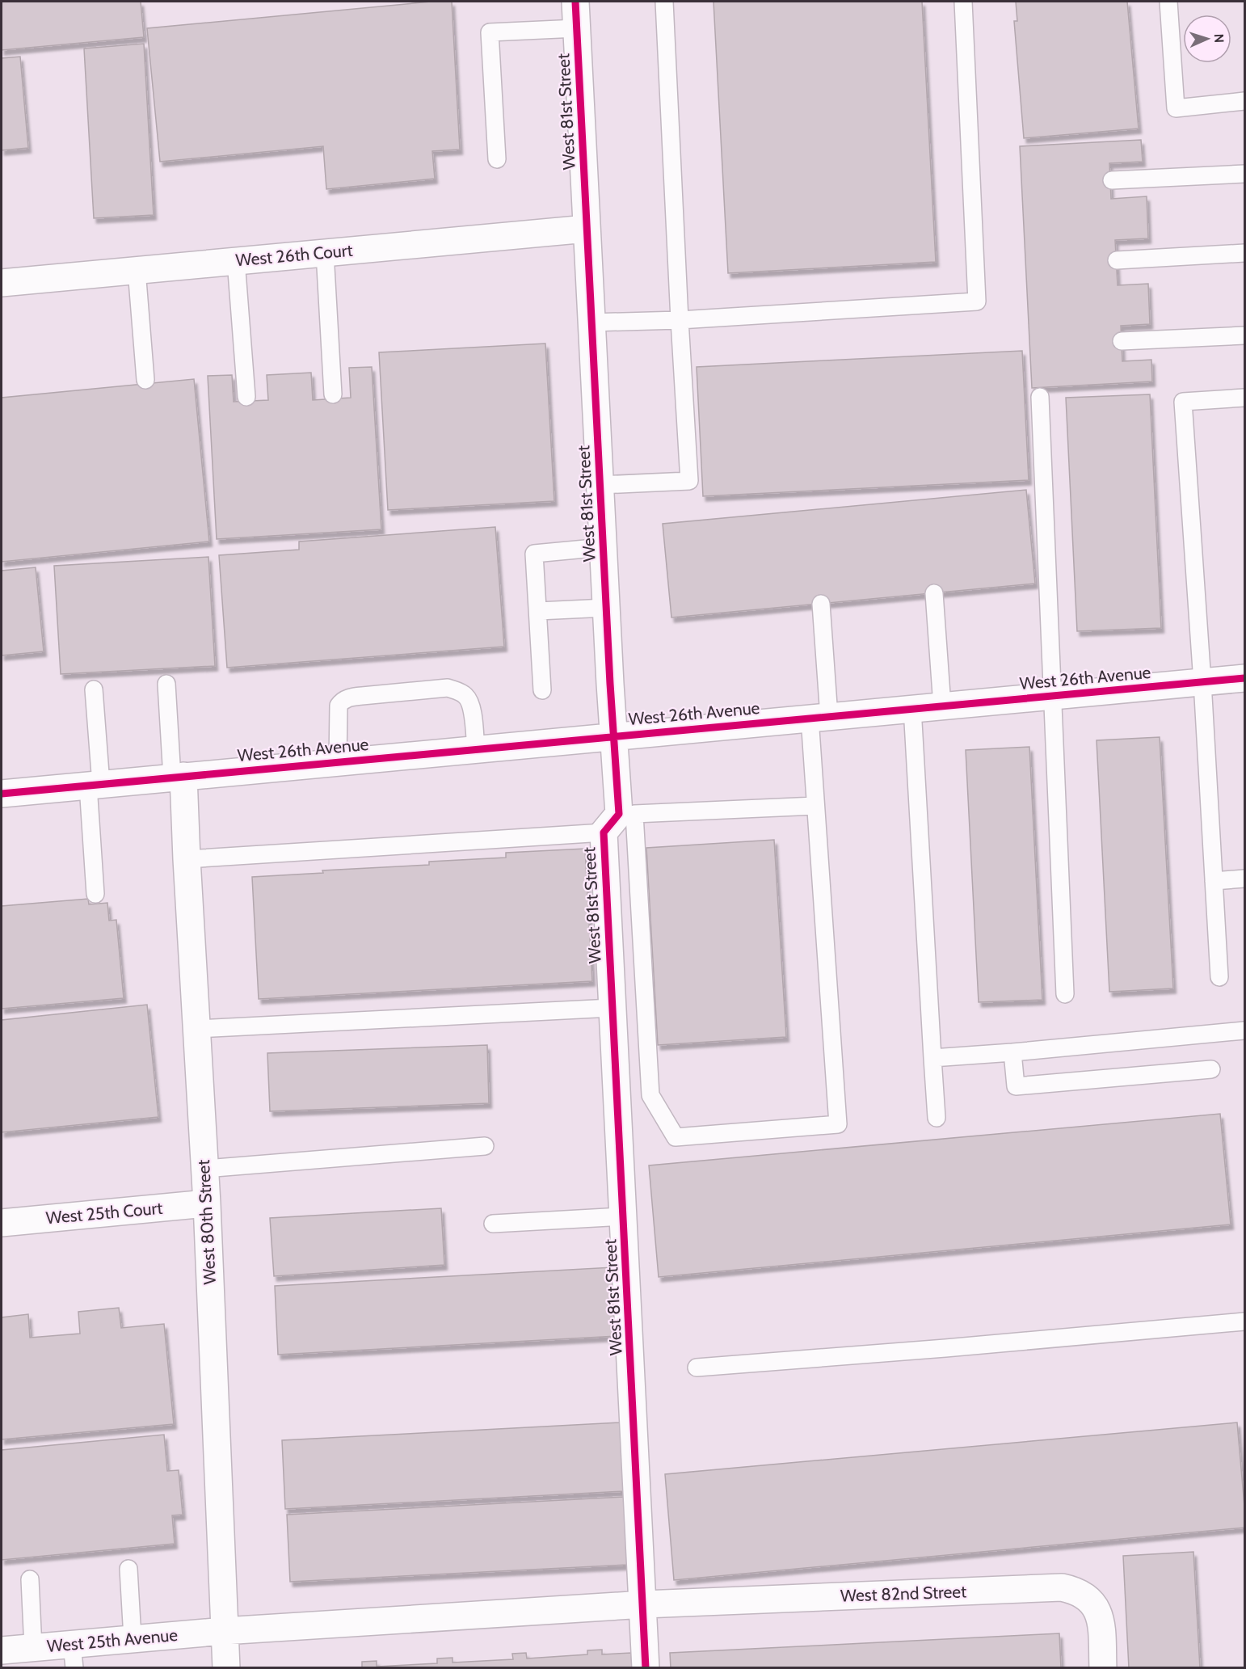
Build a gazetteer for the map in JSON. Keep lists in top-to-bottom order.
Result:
{
  "streets": {
    "street": [
      "West 81st Street",
      "West 26th Court",
      "West 26th Avenue",
      "West 25th Court",
      "West 80th Street",
      "West 82nd Street",
      "West 25th Avenue"
    ]
  },
  "crossings": [
    ["West 81st Street", "West 26th Court"],
    ["West 81st Street", "West 26th Avenue"],
    ["West 81st Street", "West 82nd Street"],
    ["West 26th Avenue", "West 80th Street"],
    ["West 25th Court", "West 80th Street"],
    ["West 80th Street", "West 82nd Street"],
    ["West 80th Street", "West 25th Avenue"],
    ["West 82nd Street", "West 25th Avenue"]
  ],
  "north": "right"
}
